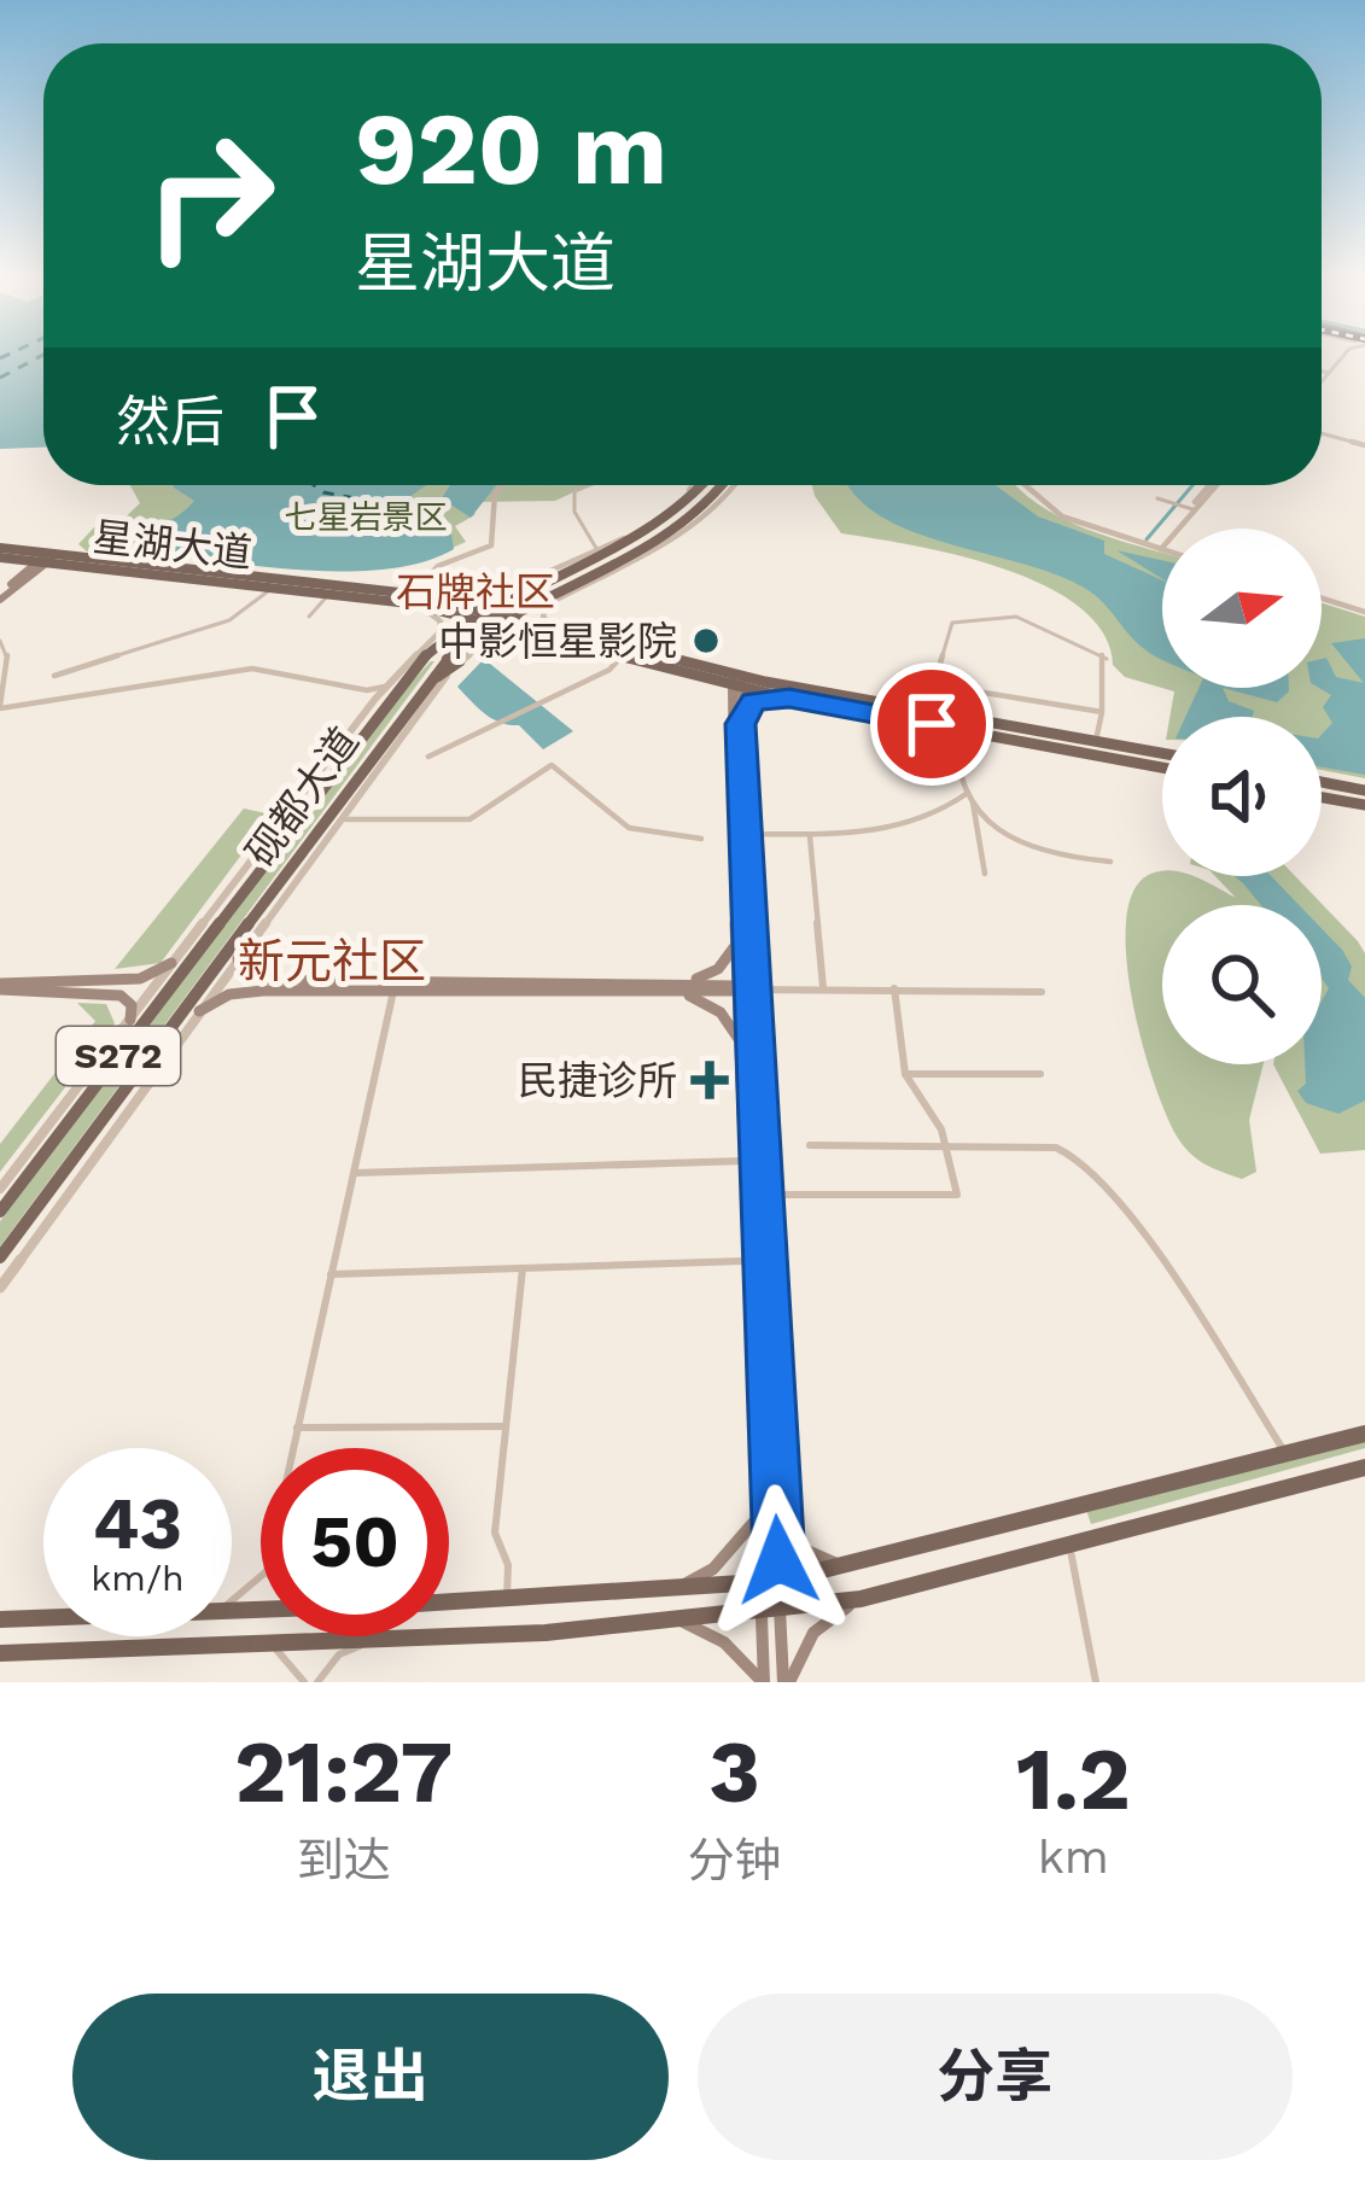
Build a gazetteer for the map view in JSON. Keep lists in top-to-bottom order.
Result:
{
  "streets": {
    "main road": ["星湖大道", "砚都大道", "S272"]
  },
  "crossings": [
    ["星湖大道", "砚都大道"]
  ],
  "districts": ["石牌社区", "新元社区"],
  "parks": ["七星岩景区"],
  "places": {
    "other": ["中影恒星影院"],
    "health": ["民捷诊所"]
  },
  "north": "right",
  "page": {
    "turn": ["920 m", "星湖大道"],
    "then": "然后",
    "speed": "43 km/h",
    "limit": "50",
    "eta": [
      "21:27",
      "到达",
      "3",
      "分钟",
      "1.2",
      "km"
    ],
    "buttons": ["退出", "分享"]
  }
}
